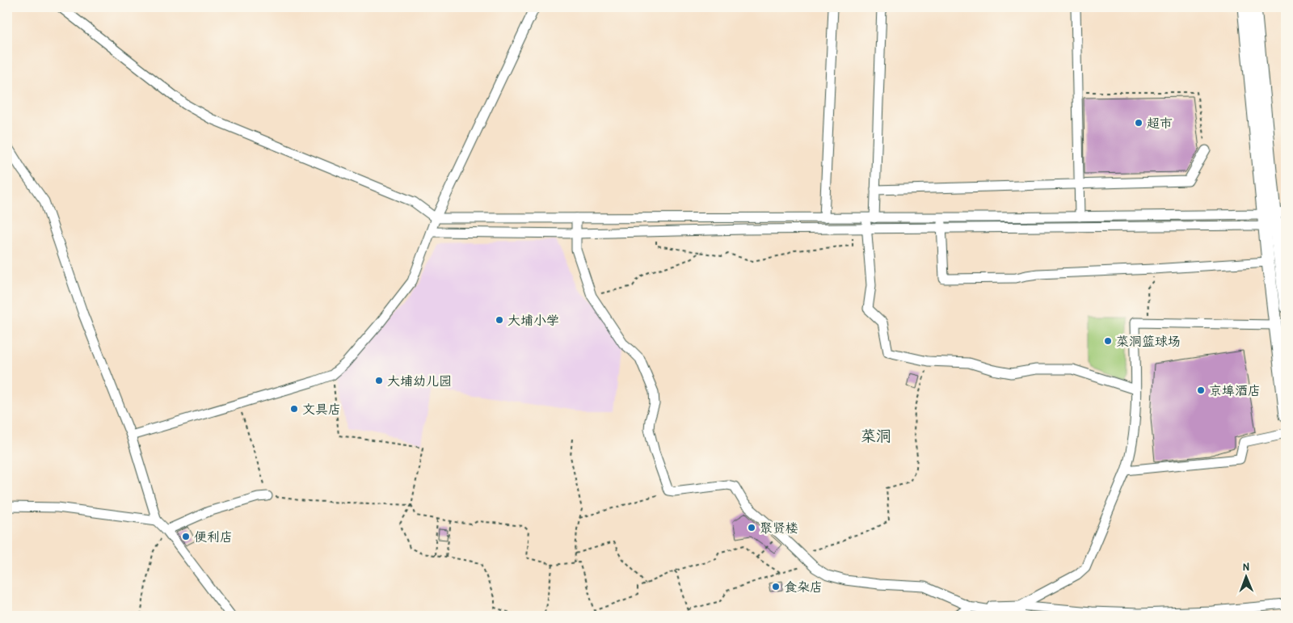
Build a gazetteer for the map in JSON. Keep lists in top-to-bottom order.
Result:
{
  "districts": ["菜洞"],
  "places": [
    "超市",
    "大埔小学",
    "菜洞篮球场",
    "大埔幼儿园",
    "京埠酒店",
    "文具店",
    "聚贤楼",
    "便利店",
    "食杂店"
  ],
  "north": "top"
}
